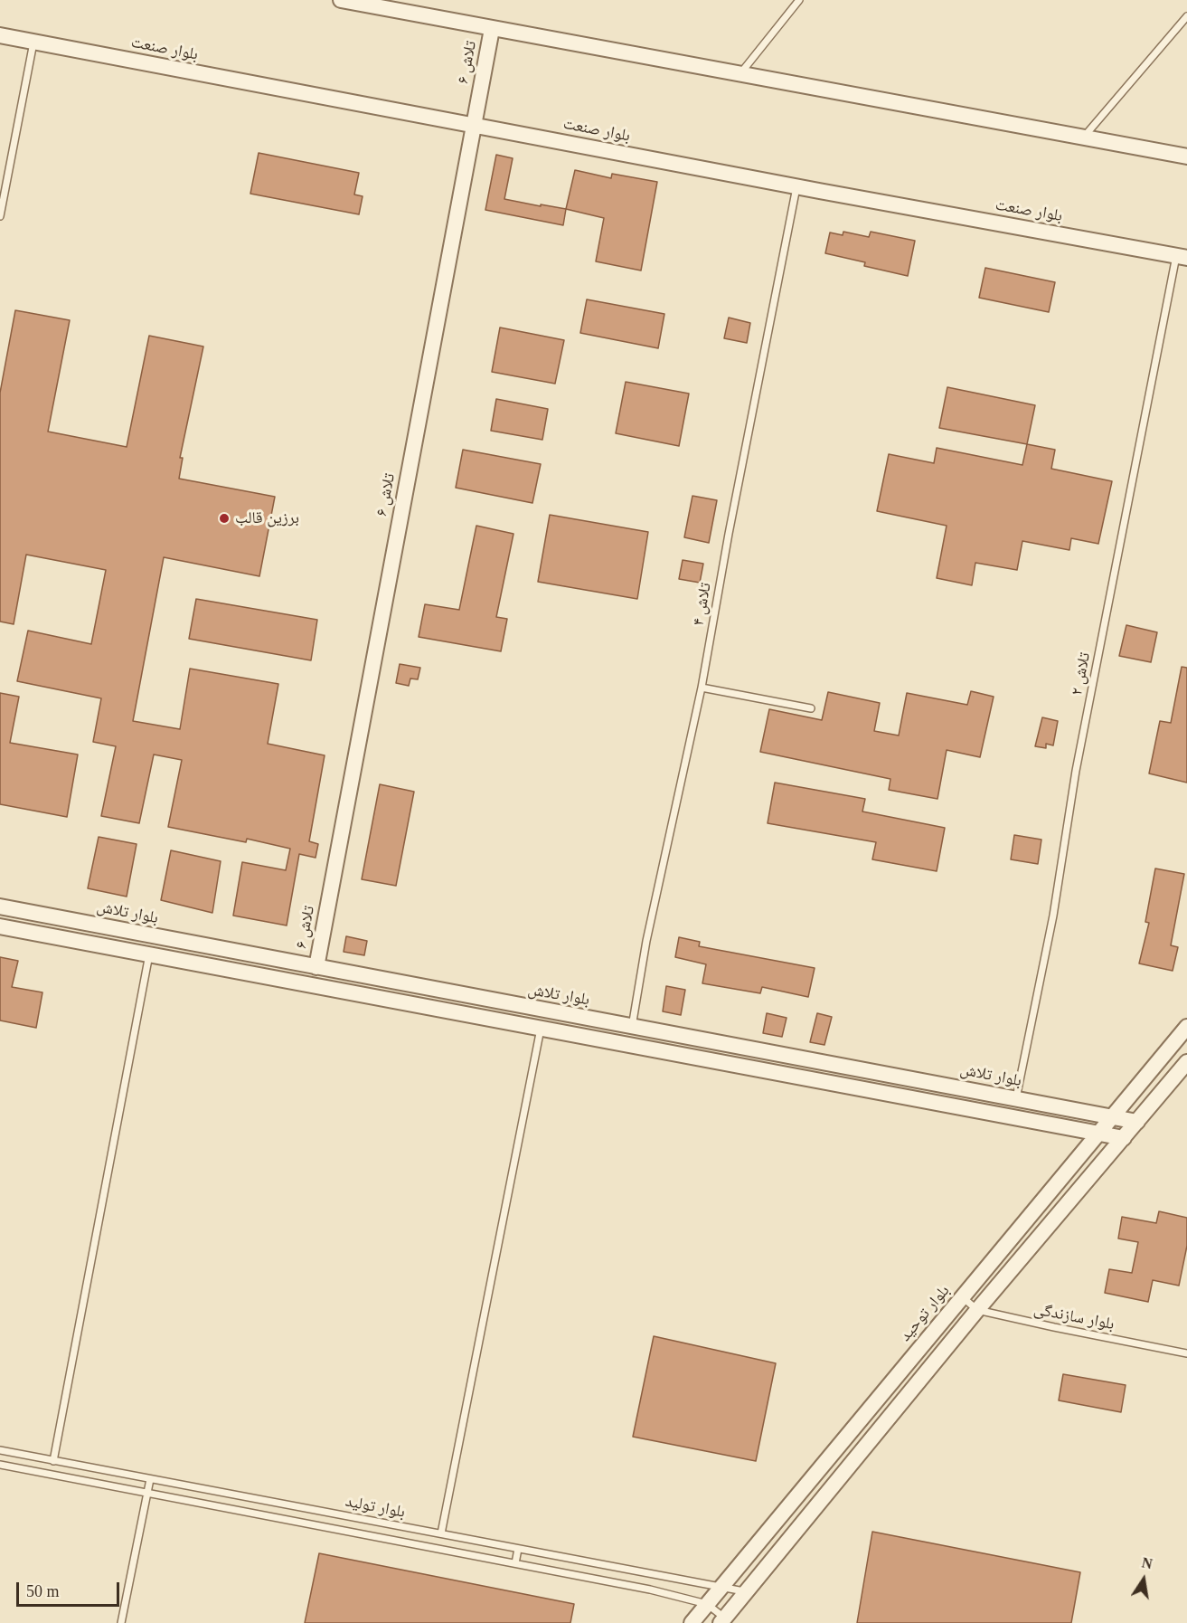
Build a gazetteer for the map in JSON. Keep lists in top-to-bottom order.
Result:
{
  "streets": {
    "street": [
      "بلوار صنعت",
      "تلاش ۶",
      "بلوار تلاش",
      "بلوار توحید"
    ],
    "lane": [
      "تلاش ۴",
      "تلاش ۲",
      "بلوار سازندگی",
      "بلوار تولید"
    ]
  },
  "crossings": [
    ["بلوار صنعت", "تلاش ۶"],
    ["بلوار صنعت", "تلاش ۴"],
    ["بلوار صنعت", "تلاش ۲"],
    ["تلاش ۶", "بلوار تلاش"],
    ["تلاش ۴", "بلوار تلاش"],
    ["تلاش ۲", "بلوار تلاش"],
    ["بلوار تلاش", "بلوار توحید"],
    ["بلوار توحید", "بلوار سازندگی"],
    ["بلوار توحید", "بلوار تولید"]
  ],
  "places": ["برزین قالب"],
  "scale_bar": "50 m",
  "north": "top"
}
